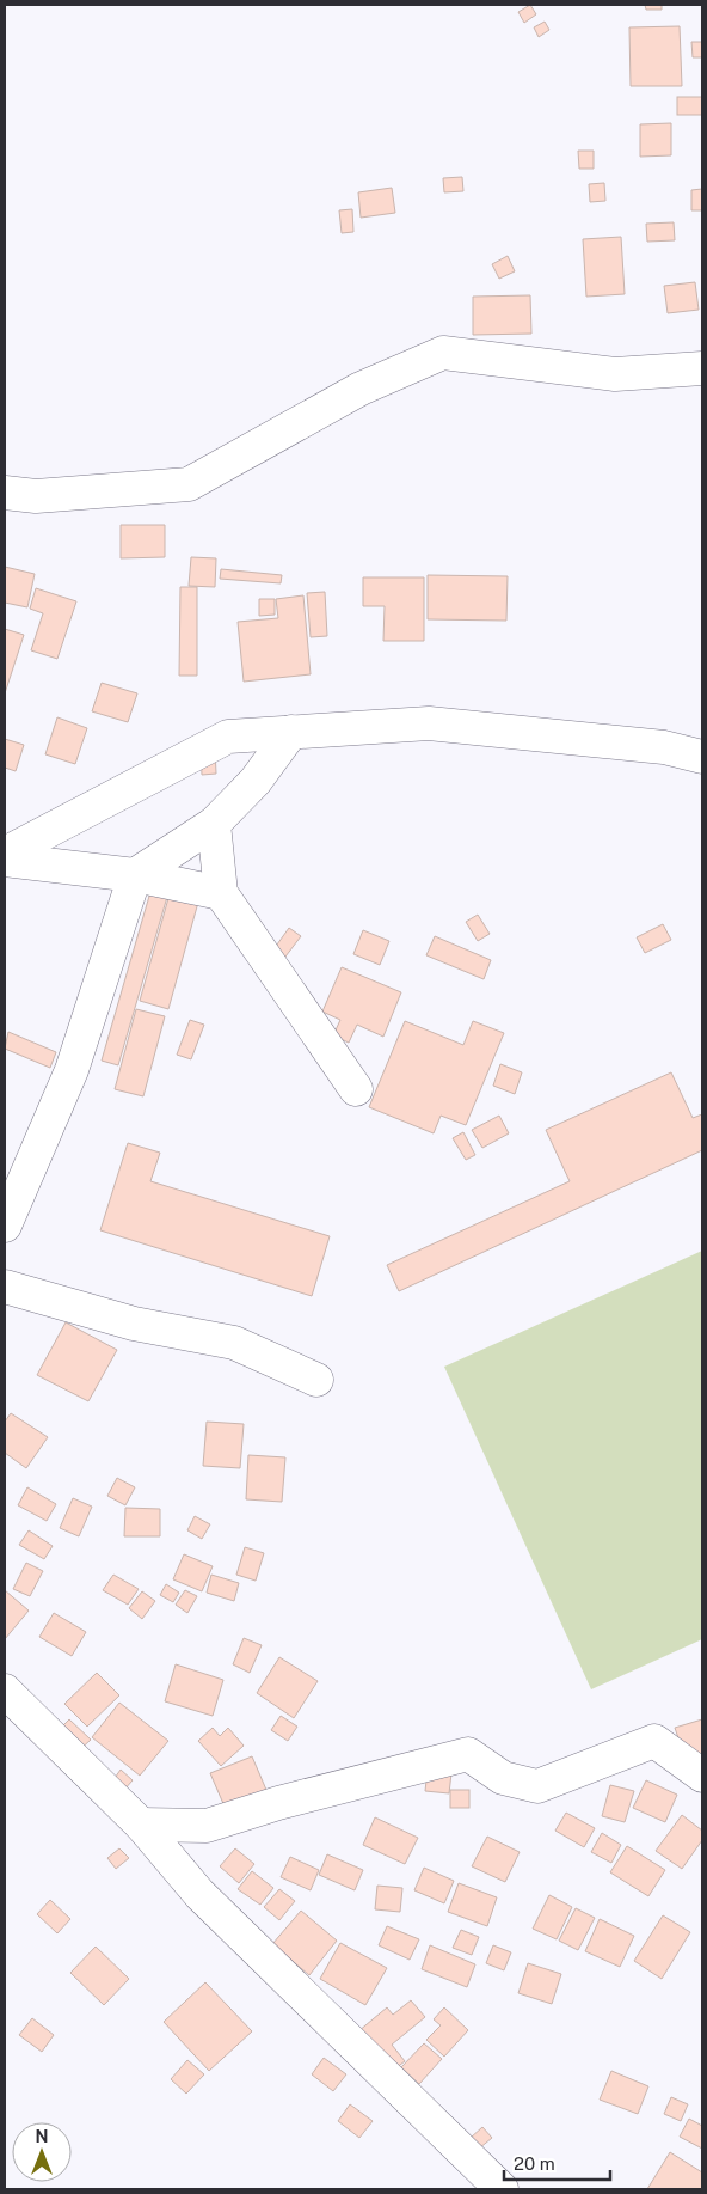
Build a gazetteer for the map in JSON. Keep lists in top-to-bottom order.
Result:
{
  "scale_bar": "20 m",
  "north": "top"
}
